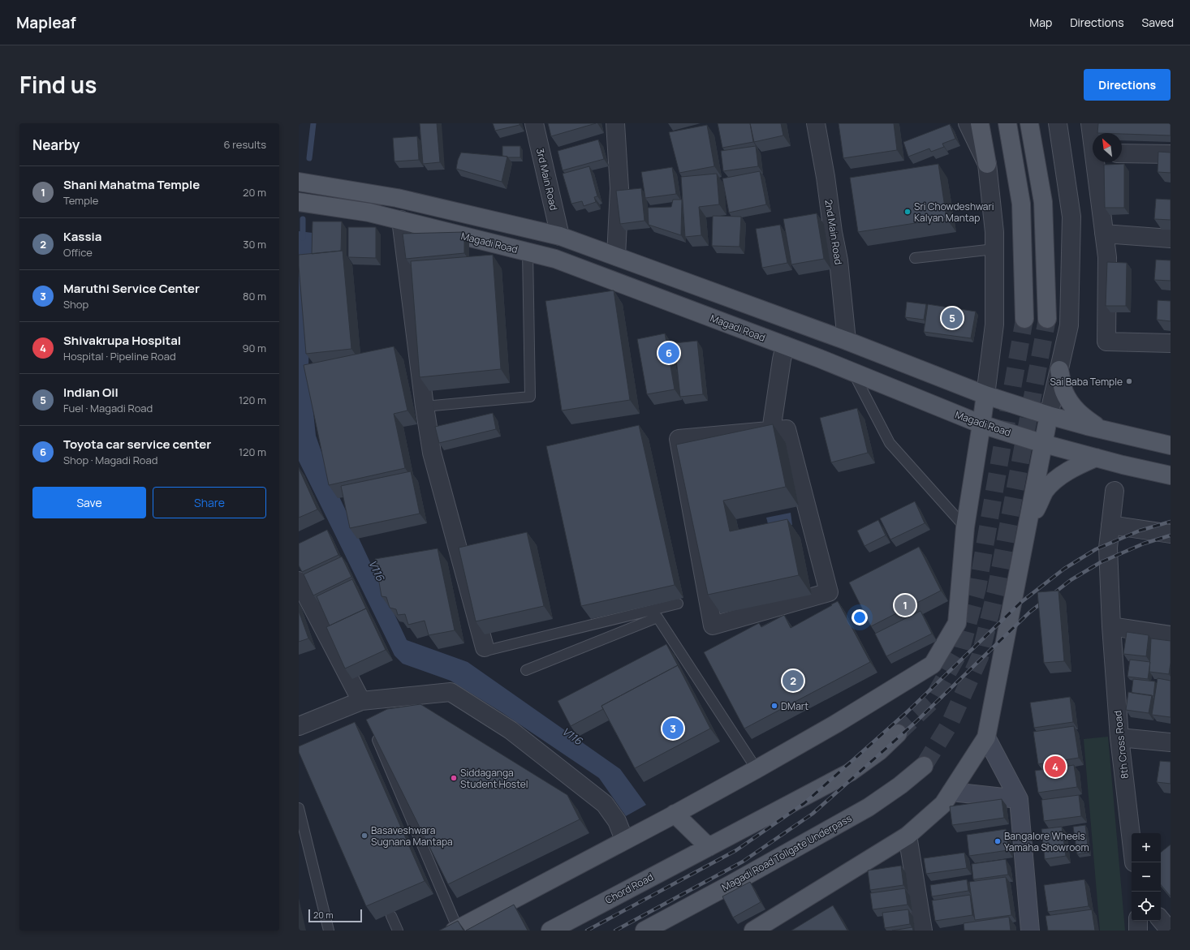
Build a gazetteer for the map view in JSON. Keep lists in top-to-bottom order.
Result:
{
  "streets": {
    "main road": ["Magadi Road", "Magadi Road Tollgate Underpass", "Chord Road"],
    "street": ["3rd Main Road", "2nd Main Road", "8th Cross Road"]
  },
  "water": ["V116"],
  "places": [
    "Sri Chowdeshwari Kalyan Mantap",
    "Sai Baba Temple",
    "DMart",
    "Siddaganga Student Hostel",
    "Basaveshwara Sugnana Mantapa",
    "Bangalore Wheels Yamaha Showroom"
  ],
  "scale_bar": "20 m",
  "north": "top left",
  "page": {
    "header": "Mapleaf",
    "nav": ["Map", "Directions", "Saved"],
    "title": "Find us",
    "buttons": [
      "Directions",
      ["Save", "Share"]
    ],
    "heading": ["Nearby", "6 results"],
    "list": [
      {
        "mark": "1",
        "name": "Shani Mahatma Temple",
        "note": "Temple",
        "value": "20 m"
      },
      {
        "mark": "2",
        "name": "Kassia",
        "note": "Office",
        "value": "30 m"
      },
      {
        "mark": "3",
        "name": "Maruthi Service Center",
        "note": "Shop",
        "value": "80 m"
      },
      {
        "mark": "4",
        "name": "Shivakrupa Hospital",
        "note": "Hospital · Pipeline Road",
        "value": "90 m"
      },
      {
        "mark": "5",
        "name": "Indian Oil",
        "note": "Fuel · Magadi Road",
        "value": "120 m"
      },
      {
        "mark": "6",
        "name": "Toyota car service center",
        "note": "Shop · Magadi Road",
        "value": "120 m"
      }
    ],
    "pins": [
      "5",
      "6",
      "1",
      "2",
      "3",
      "4"
    ],
    "map_buttons": ["+", "−"],
    "scale": "20 m"
  }
}
